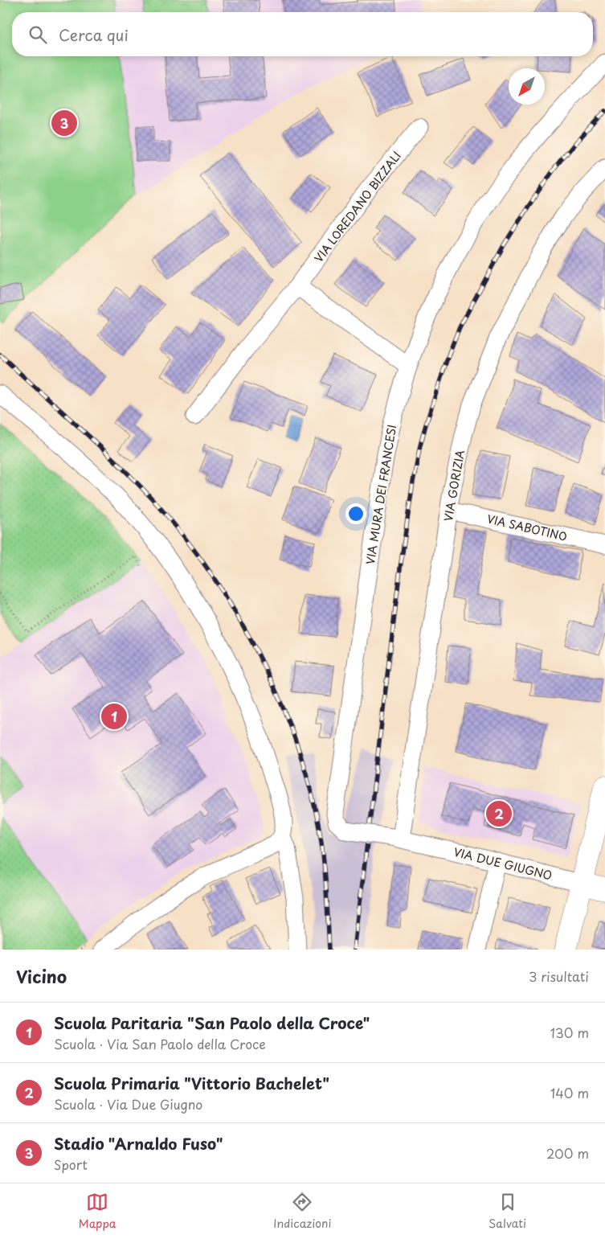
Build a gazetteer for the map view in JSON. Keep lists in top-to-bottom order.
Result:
{
  "streets": {
    "street": [
      "VIA LOREDANO BIZZALI",
      "VIA GORIZIA",
      "VIA MURA DEI FRANCESI",
      "VIA SABOTINO",
      "VIA DUE GIUGNO"
    ]
  },
  "crossings": [
    ["VIA GORIZIA", "VIA MURA DEI FRANCESI"],
    ["VIA GORIZIA", "VIA SABOTINO"],
    ["VIA GORIZIA", "VIA DUE GIUGNO"],
    ["VIA MURA DEI FRANCESI", "VIA DUE GIUGNO"]
  ],
  "north": "bottom left",
  "page": {
    "search": "Cerca qui",
    "pins": ["3", "1", "2"],
    "heading": ["Vicino", "3 risultati"],
    "list": [
      {
        "mark": "1",
        "name": "Scuola Paritaria \"San Paolo della Croce\"",
        "note": "Scuola · Via San Paolo della Croce",
        "value": "130 m"
      },
      {
        "mark": "2",
        "name": "Scuola Primaria \"Vittorio Bachelet\"",
        "note": "Scuola · Via Due Giugno",
        "value": "140 m"
      },
      {
        "mark": "3",
        "name": "Stadio \"Arnaldo Fuso\"",
        "note": "Sport",
        "value": "200 m"
      }
    ],
    "nav": ["Mappa", "Indicazioni", "Salvati"]
  }
}
